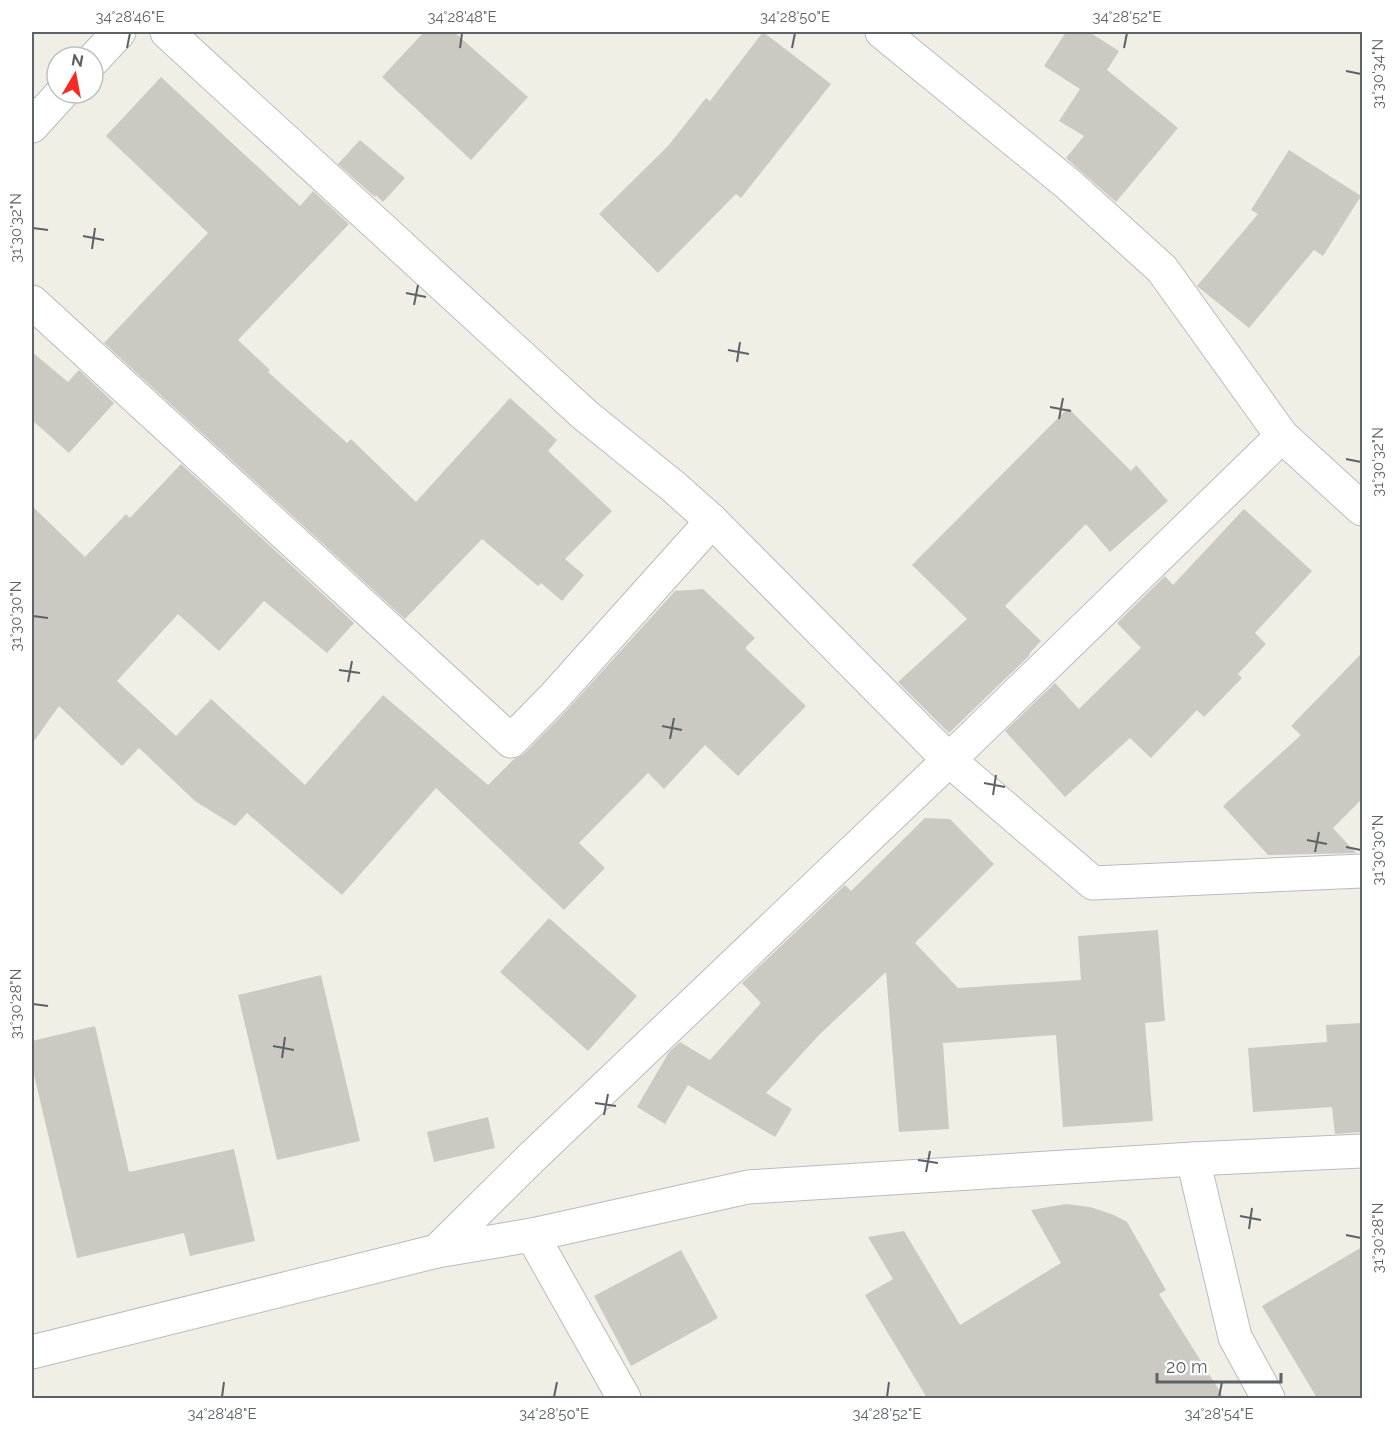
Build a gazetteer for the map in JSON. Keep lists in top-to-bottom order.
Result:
{
  "scale_bar": "20 m",
  "north": "top",
  "coordinates": [
    "34°28'46\"E",
    "34°28'48\"E",
    "34°28'50\"E",
    "34°28'52\"E",
    "31°30'34\"N",
    "31°30'32\"N",
    "31°30'30\"N",
    "31°30'28\"N",
    "34°28'54\"E"
  ]
}
